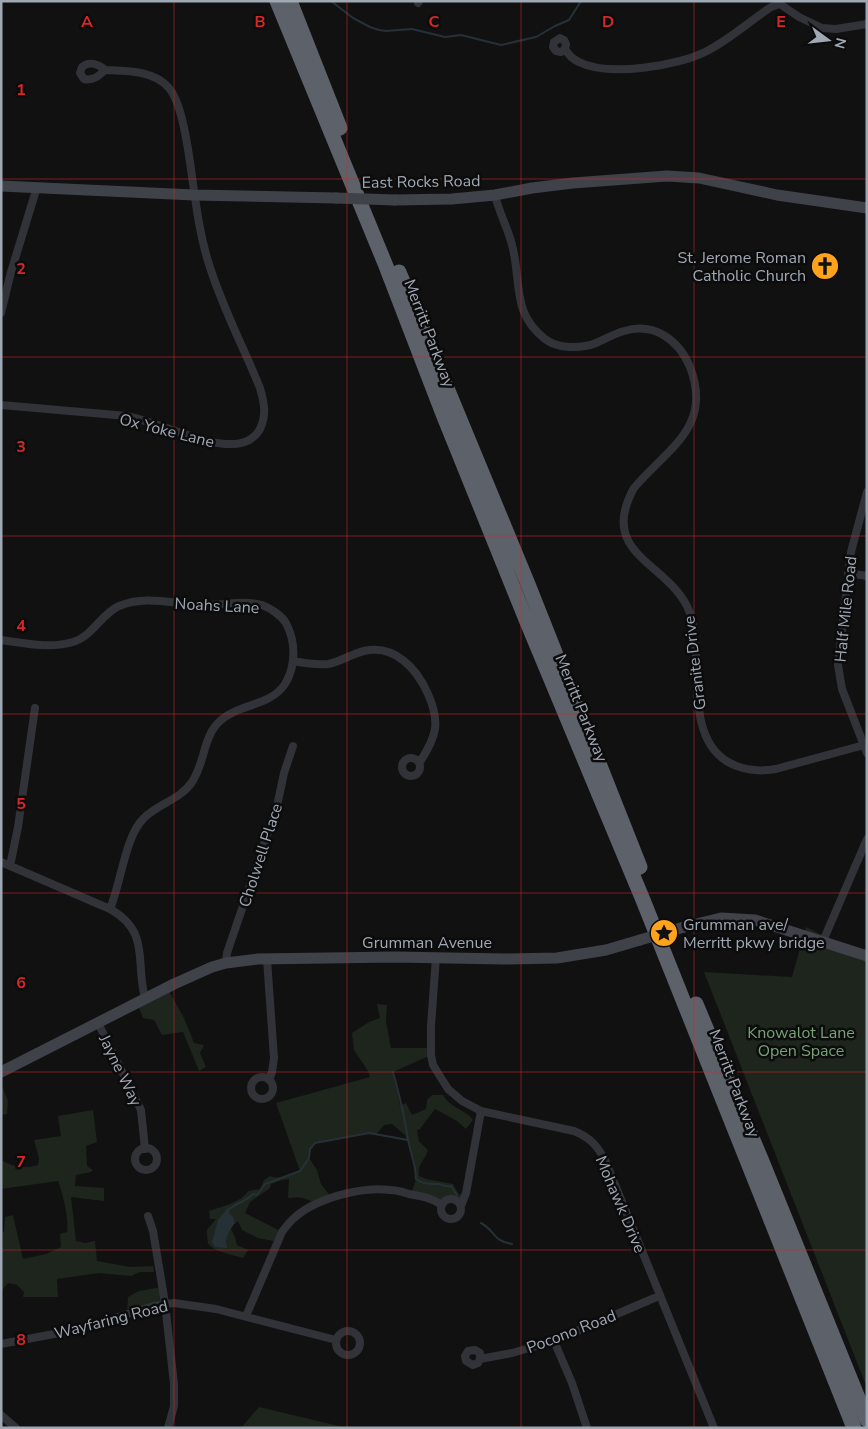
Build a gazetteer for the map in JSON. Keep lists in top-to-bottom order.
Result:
{
  "streets": {
    "highway": ["Merritt Parkway"],
    "street": [
      "East Rocks Road",
      "Ox Yoke Lane",
      "Noahs Lane",
      "Half Mile Road",
      "Granite Drive",
      "Cholwell Place",
      "Grumman Avenue",
      "Jayne Way",
      "Mohawk Drive",
      "Wayfaring Road",
      "Pocono Road"
    ]
  },
  "crossings": [
    ["East Rocks Road", "Ox Yoke Lane"],
    ["East Rocks Road", "Granite Drive"],
    ["Half Mile Road", "Granite Drive"],
    ["Cholwell Place", "Grumman Avenue"],
    ["Grumman Avenue", "Jayne Way"],
    ["Grumman Avenue", "Mohawk Drive"],
    ["Mohawk Drive", "Pocono Road"]
  ],
  "parks": ["Knowalot Lane Open Space"],
  "places": {
    "church": ["St. Jerome Roman Catholic Church"],
    "place": ["Grumman ave/ Merritt pkwy bridge"]
  },
  "north": "right",
  "grid": {
    "columns": [
      "A",
      "B",
      "C",
      "D",
      "E"
    ],
    "rows": [
      "1",
      "2",
      "3",
      "4",
      "5",
      "6",
      "7",
      "8"
    ]
  }
}
